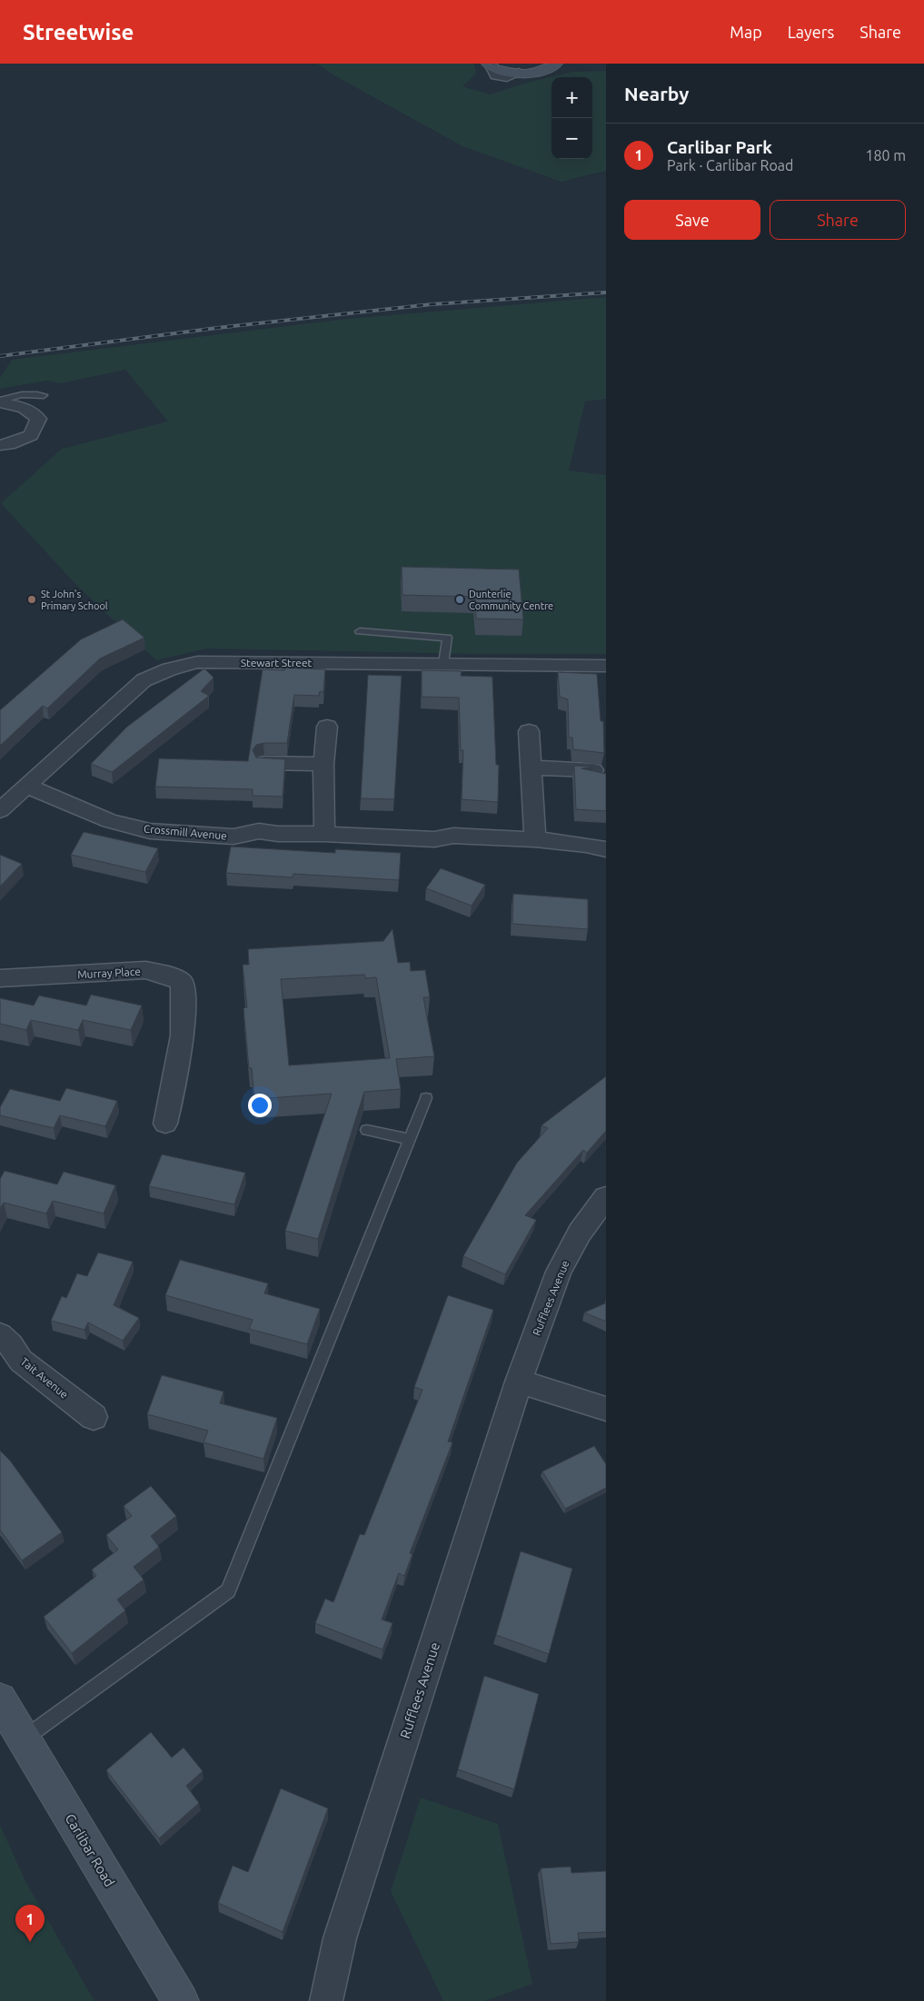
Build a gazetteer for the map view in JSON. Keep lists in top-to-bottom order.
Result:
{
  "streets": {
    "street": [
      "Stewart Street",
      "Crossmill Avenue",
      "Murray Place",
      "Rufflees Avenue",
      "Tait Avenue",
      "Carlibar Road"
    ]
  },
  "crossings": [
    ["Stewart Street", "Crossmill Avenue"]
  ],
  "places": ["St John's Primary School", "Dunterlie Community Centre"],
  "page": {
    "header": "Streetwise",
    "nav": ["Map", "Layers", "Share"],
    "heading": "Nearby",
    "map_buttons": ["+", "−"],
    "list": [
      {
        "mark": "1",
        "name": "Carlibar Park",
        "note": "Park · Carlibar Road",
        "value": "180 m"
      }
    ],
    "buttons": ["Save", "Share"],
    "pins": "1"
  }
}
